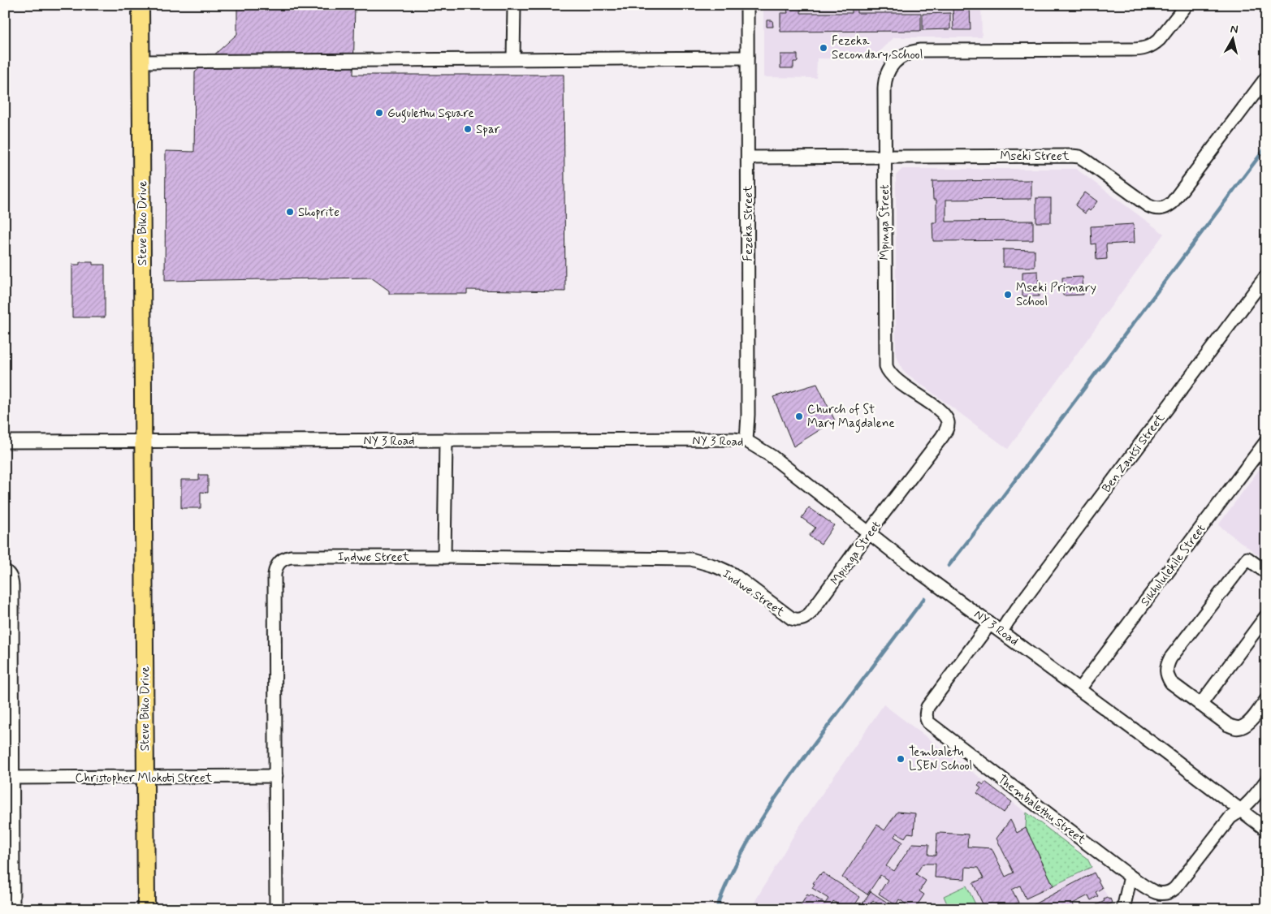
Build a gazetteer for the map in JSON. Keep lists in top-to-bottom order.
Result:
{
  "streets": {
    "main road": ["Steve Biko Drive"],
    "street": [
      "Mseki Street",
      "Mpinga Street",
      "Fezeka Street",
      "NY 3 Road",
      "Ben Zantsi Street",
      "Indwe Street",
      "Sikhululekile Street",
      "Christopher Mlokoti Street",
      "Thembalethu Street"
    ]
  },
  "crossings": [
    ["Mseki Street", "Mpinga Street"],
    ["Mseki Street", "Fezeka Street"],
    ["Mpinga Street", "NY 3 Road"],
    ["Mpinga Street", "Indwe Street"],
    ["Steve Biko Drive", "NY 3 Road"],
    ["Steve Biko Drive", "Christopher Mlokoti Street"],
    ["Fezeka Street", "NY 3 Road"],
    ["NY 3 Road", "Ben Zantsi Street"],
    ["NY 3 Road", "Sikhululekile Street"],
    ["NY 3 Road", "Thembalethu Street"],
    ["Indwe Street", "Christopher Mlokoti Street"]
  ],
  "places": [
    "Fezeka Secondary School",
    "Gugulethu Square",
    "Spar",
    "Shoprite",
    "Mseki Primary School",
    "Church of St Mary Magdalene",
    "Tembaletu LSEN School"
  ],
  "north": "top"
}
